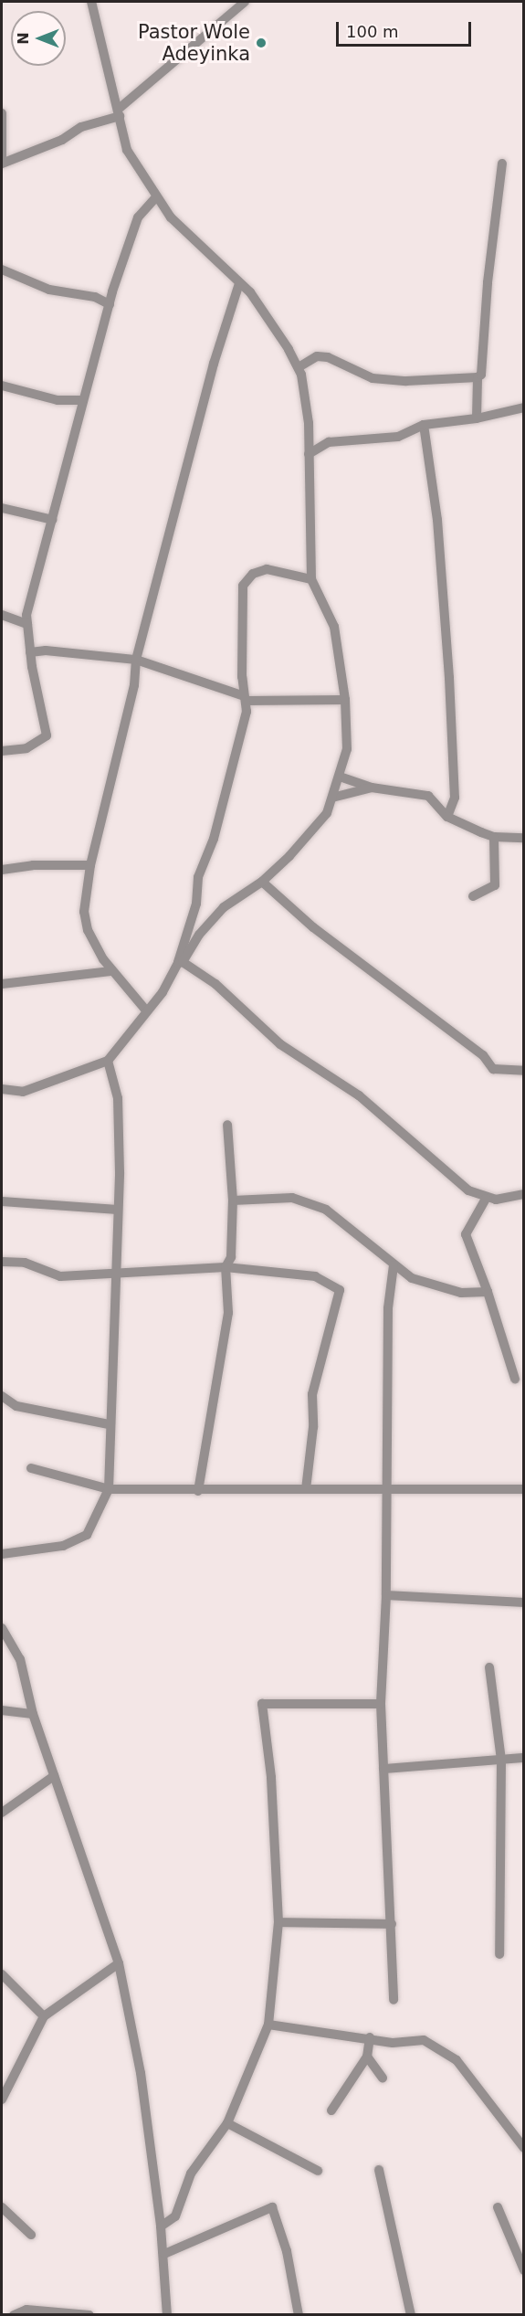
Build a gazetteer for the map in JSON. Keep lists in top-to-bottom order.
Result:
{
  "places": ["Pastor Wole Adeyinka"],
  "scale_bar": "100 m",
  "north": "left"
}
